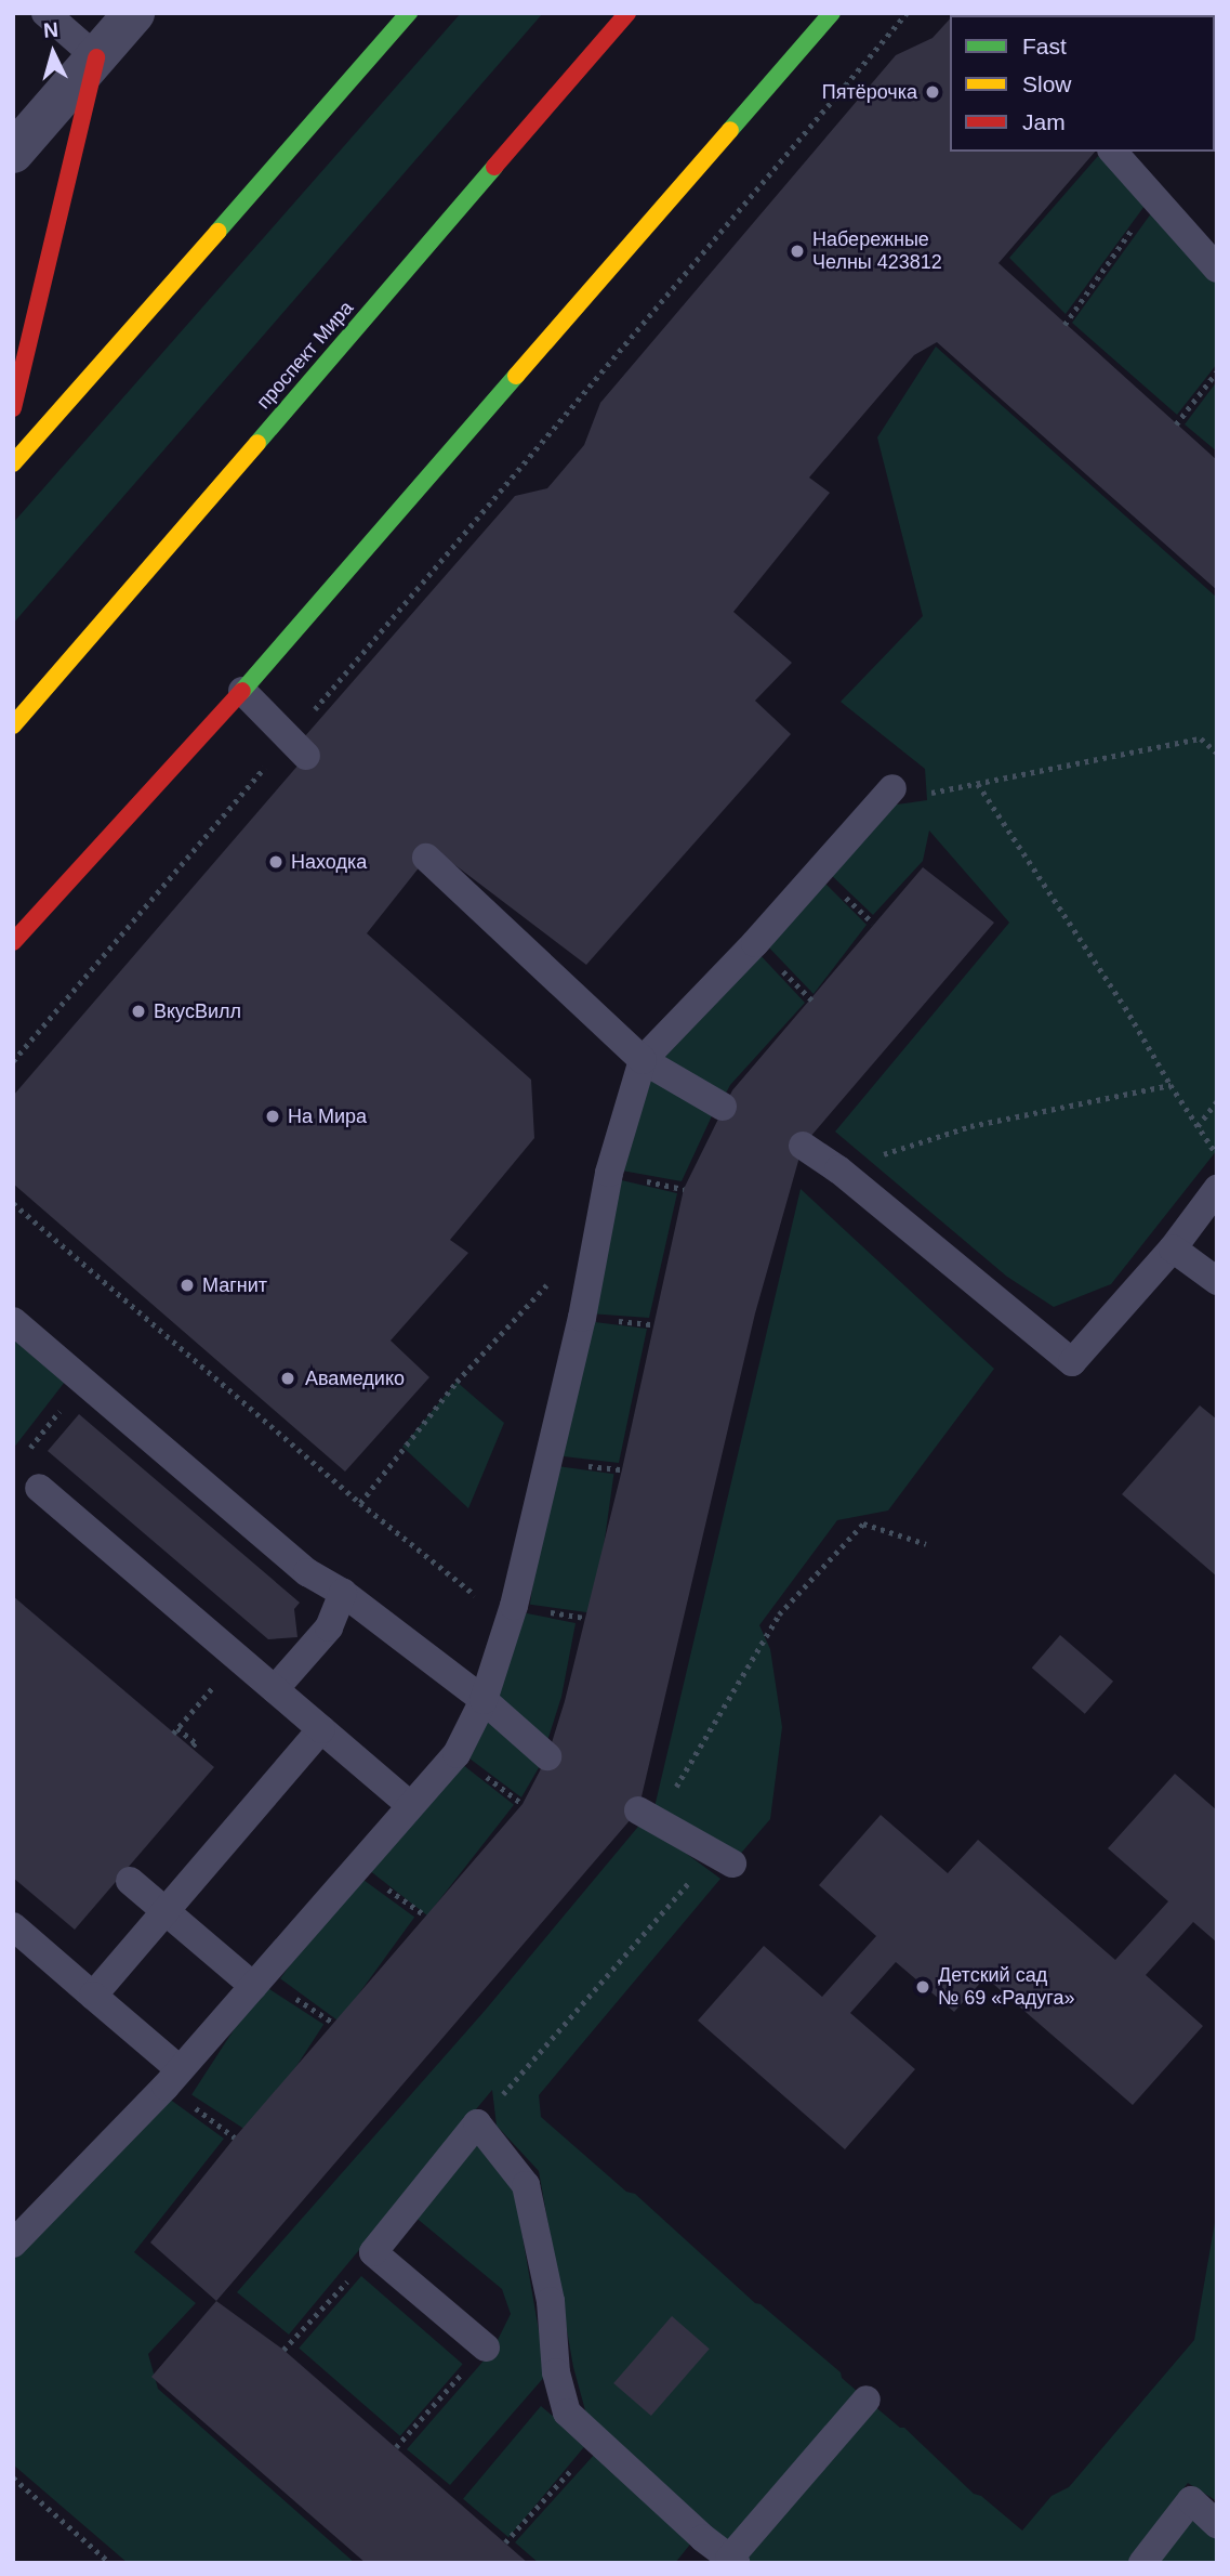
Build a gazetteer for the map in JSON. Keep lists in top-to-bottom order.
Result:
{
  "streets": {
    "street": ["проспект Мира"]
  },
  "places": [
    "Пятёрочка",
    "Набережные Челны 423812",
    "Находка",
    "ВкусВилл",
    "На Мира",
    "Магнит",
    "Авамедико",
    "Детский сад № 69 «Радуга»"
  ],
  "legend": ["Fast", "Slow", "Jam"],
  "north": "top"
}
